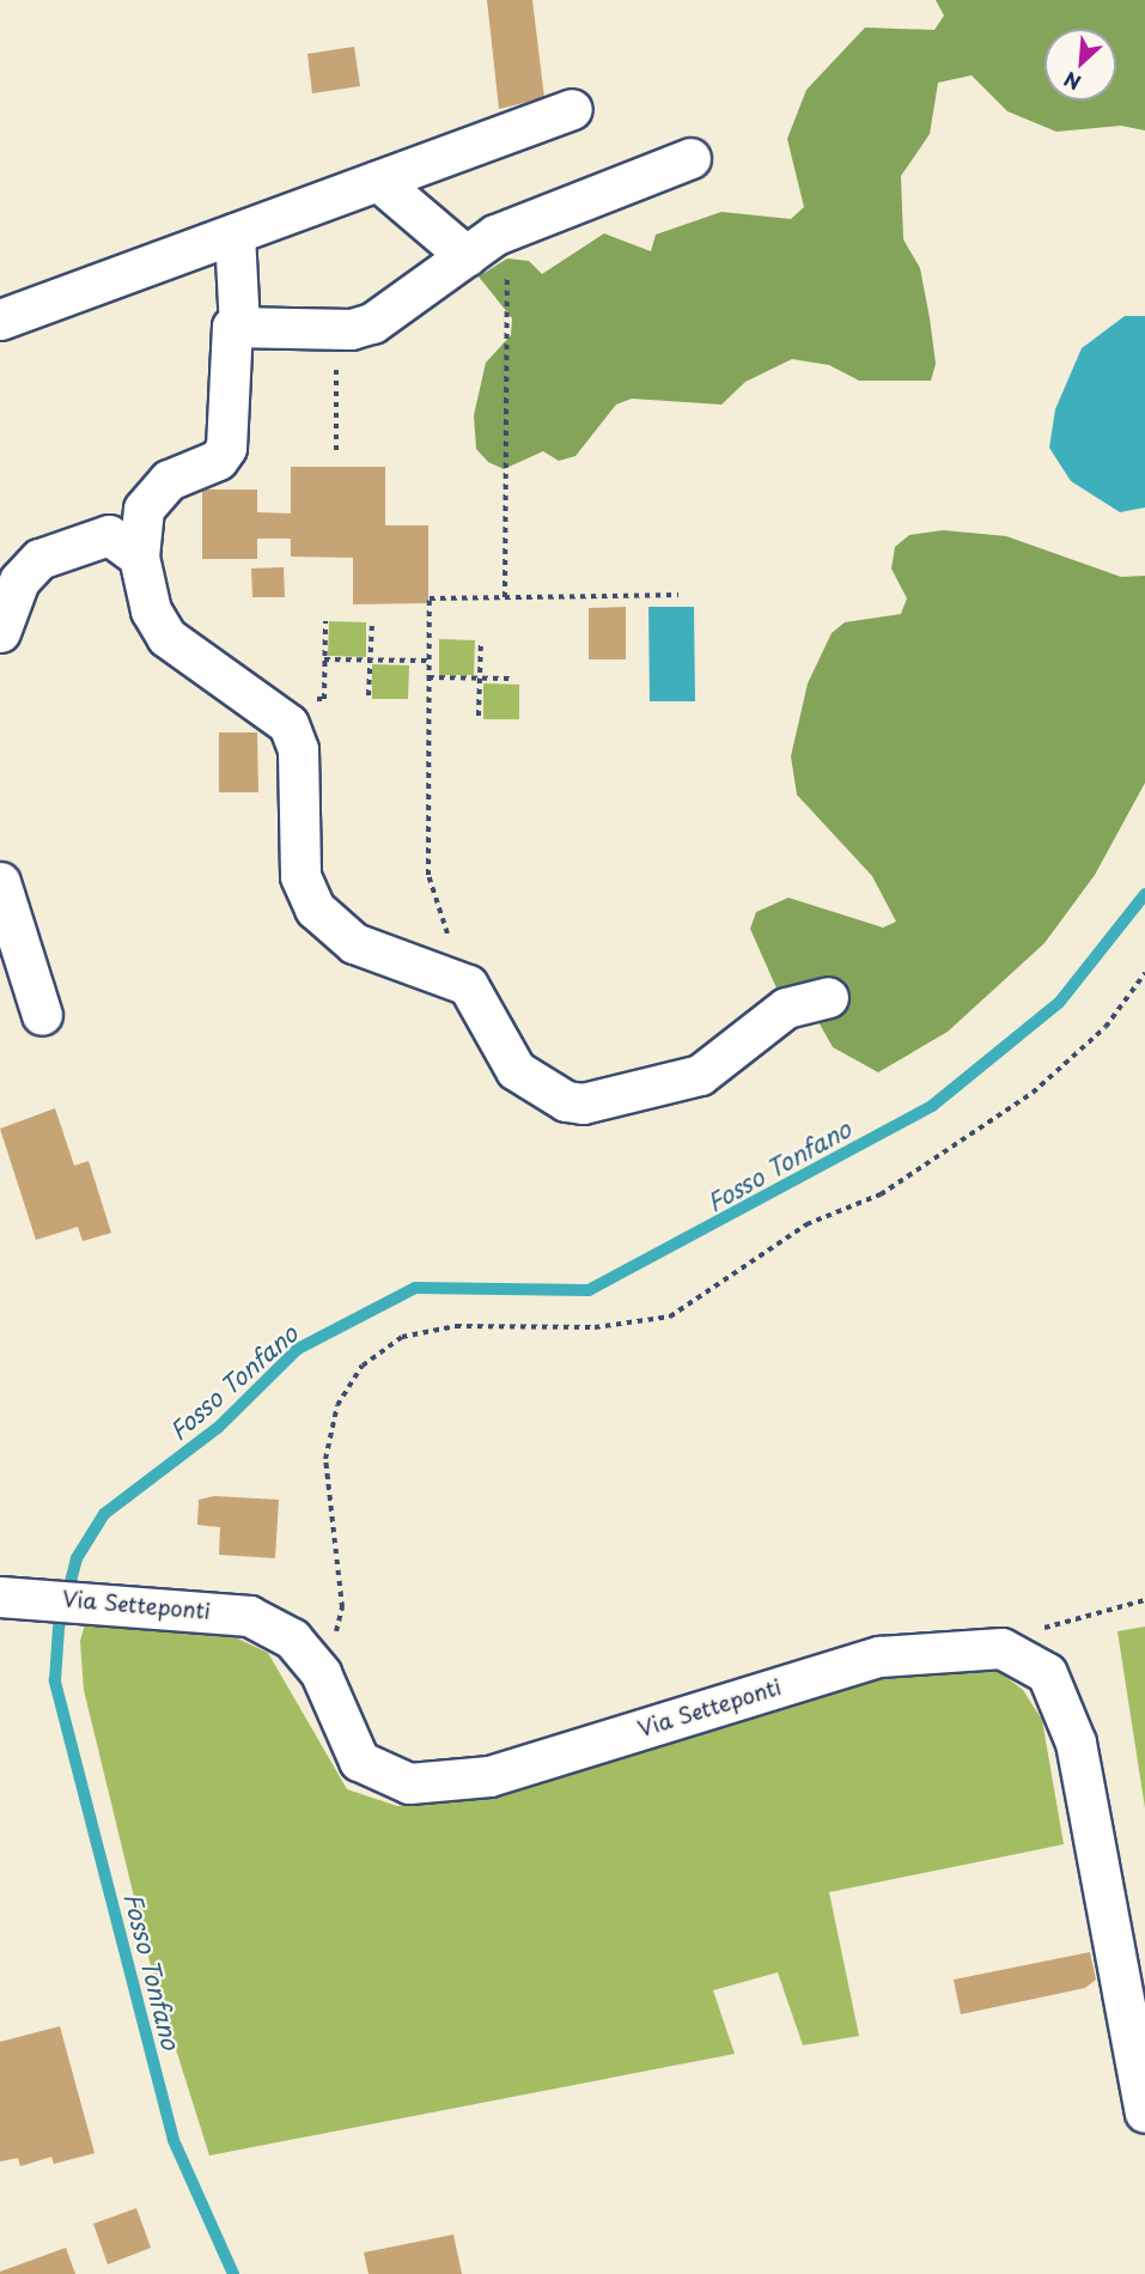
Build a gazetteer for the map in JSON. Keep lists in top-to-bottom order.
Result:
{
  "streets": {
    "street": ["Via Setteponti"]
  },
  "water": ["Fosso Tonfano"],
  "north": "bottom left"
}
